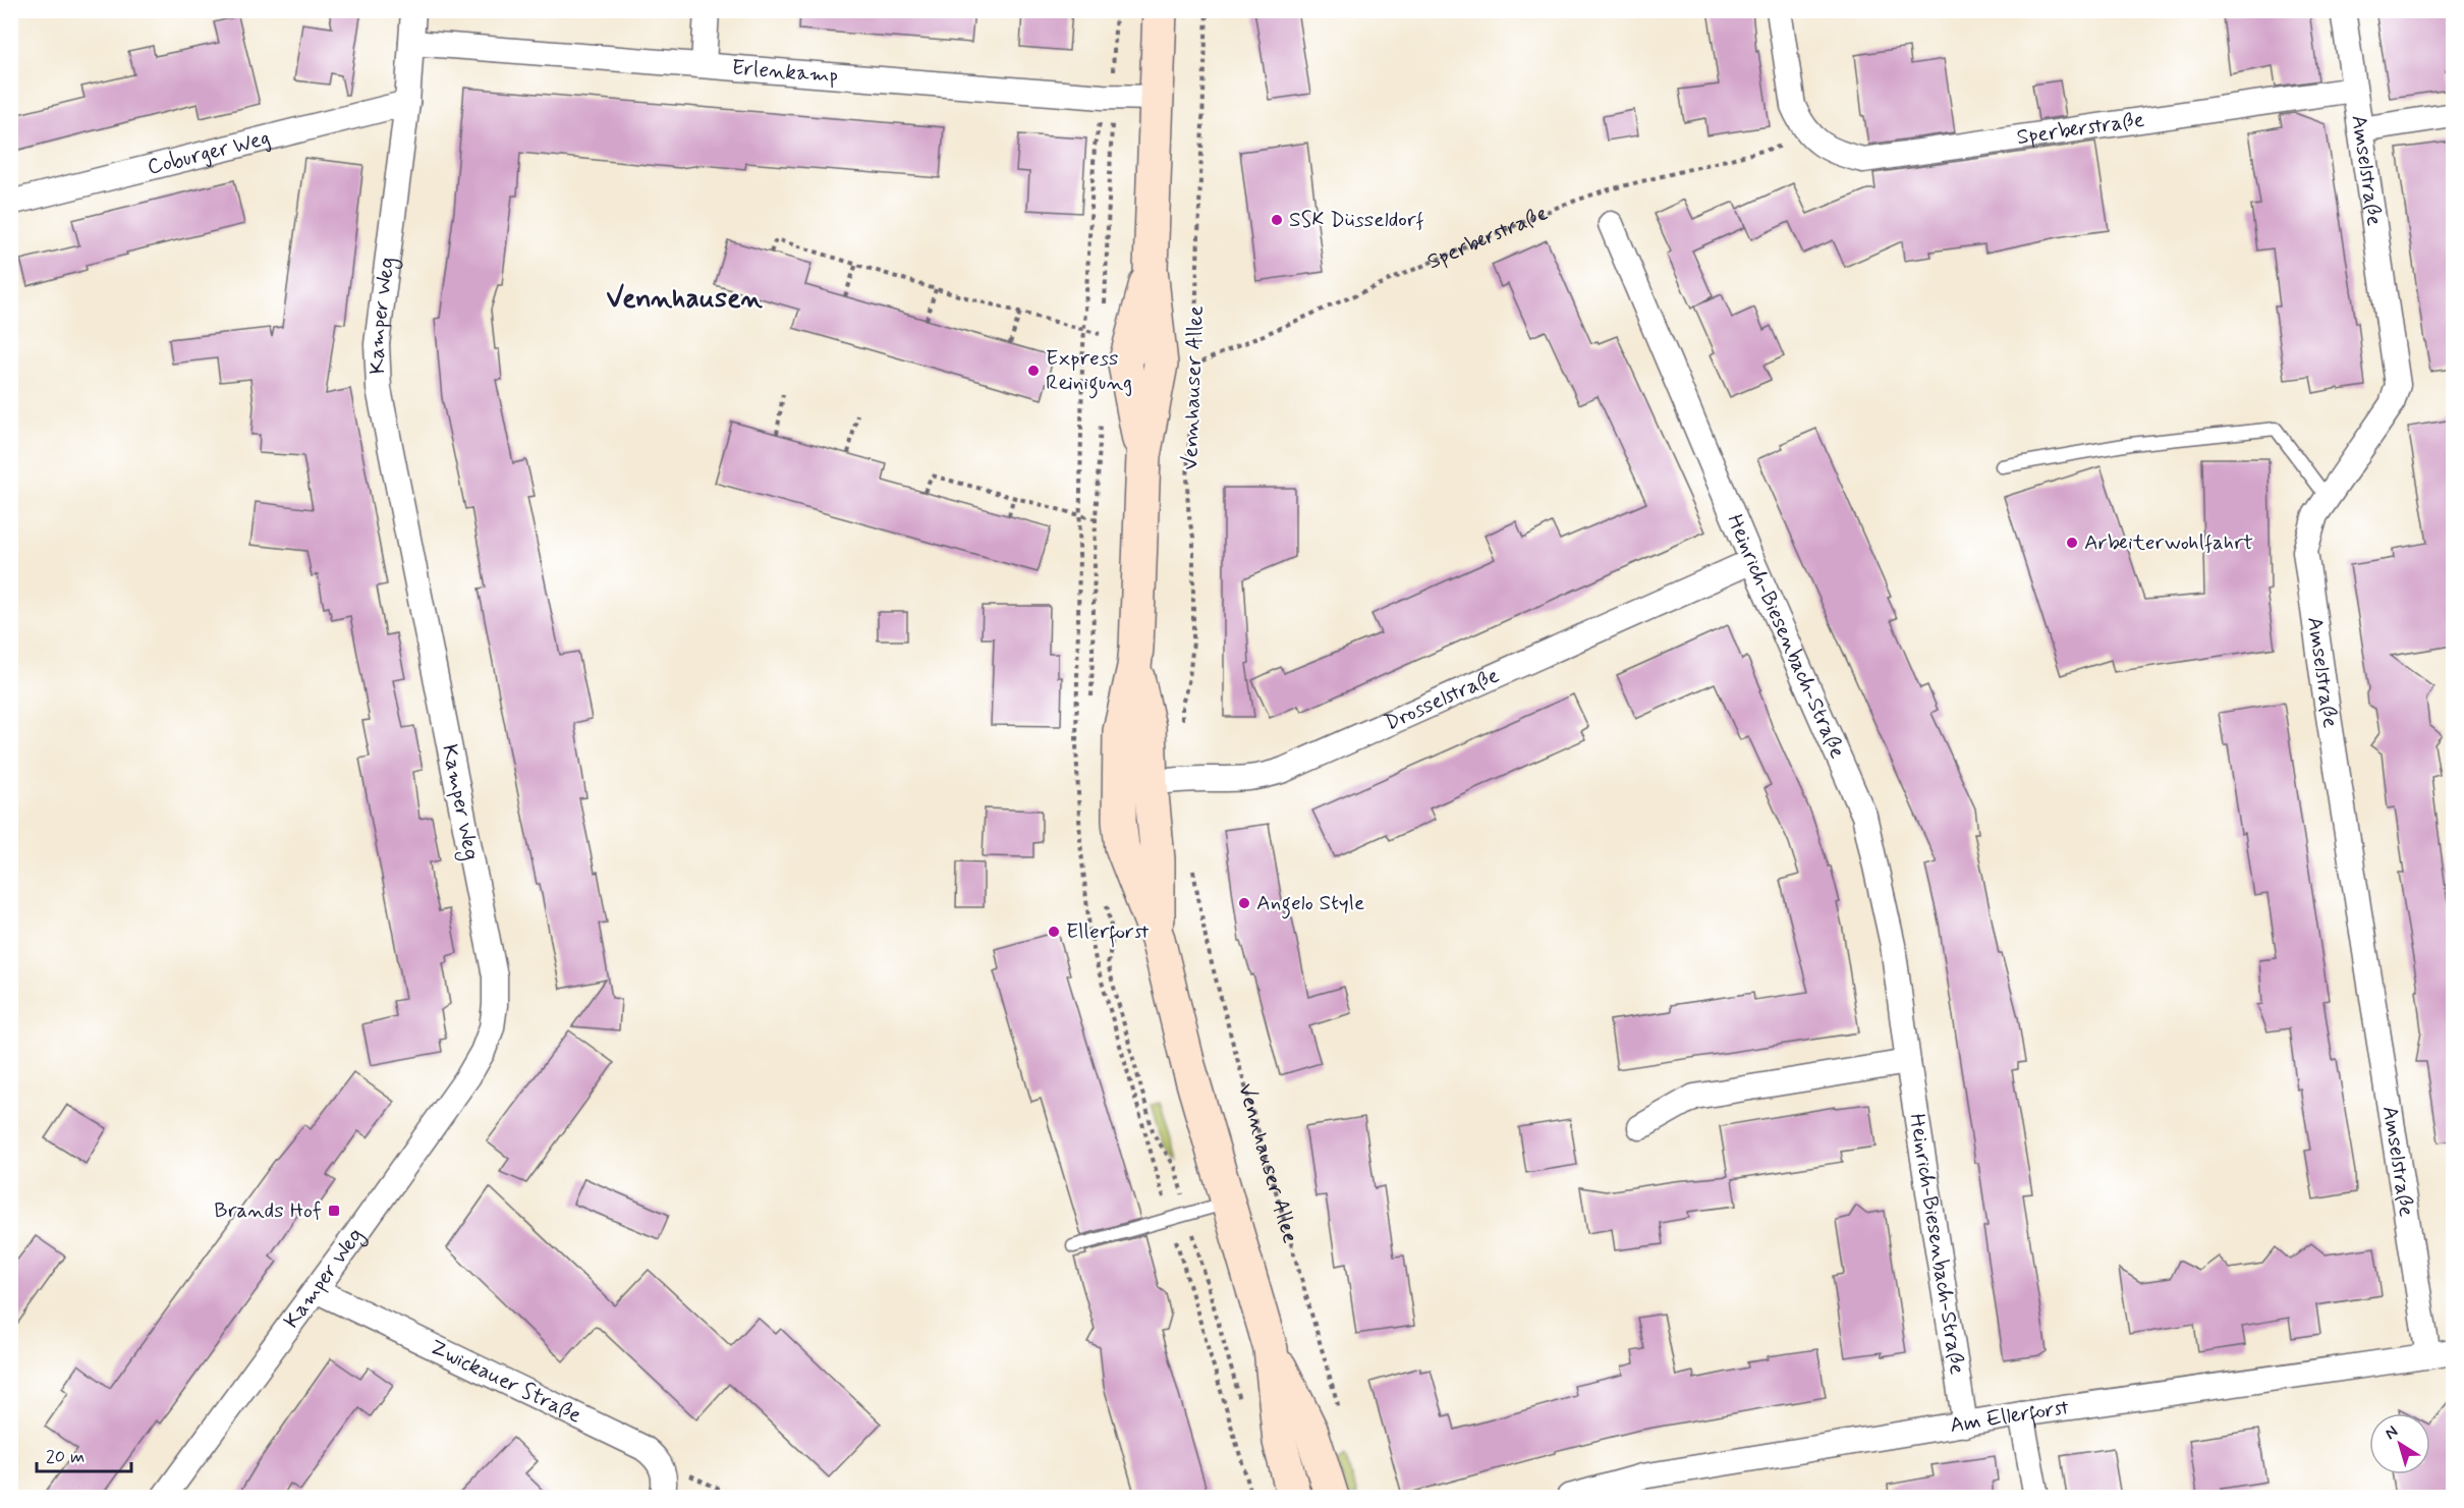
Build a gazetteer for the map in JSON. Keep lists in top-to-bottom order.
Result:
{
  "streets": {
    "main road": ["Vennhauser Allee"],
    "street": [
      "Erlenkamp",
      "Sperberstraße",
      "Coburger Weg",
      "Amselstraße",
      "Kamper Weg",
      "Heinrich-Biesenbach-Straße",
      "Drosselstraße",
      "Zwickauer Straße",
      "Am Ellerforst"
    ]
  },
  "crossings": [
    ["Erlenkamp", "Kamper Weg"],
    ["Erlenkamp", "Vennhauser Allee"],
    ["Sperberstraße", "Amselstraße"],
    ["Sperberstraße", "Vennhauser Allee"],
    ["Coburger Weg", "Kamper Weg"],
    ["Amselstraße", "Am Ellerforst"],
    ["Kamper Weg", "Zwickauer Straße"],
    ["Vennhauser Allee", "Drosselstraße"],
    ["Heinrich-Biesenbach-Straße", "Drosselstraße"],
    ["Heinrich-Biesenbach-Straße", "Am Ellerforst"]
  ],
  "districts": ["Vennhausen"],
  "places": {
    "other": [
      "SSK Düsseldorf",
      "Express Reinigung",
      "Arbeiterwohlfahrt",
      "Angelo Style",
      "Ellerforst"
    ],
    "transit": ["Brands Hof"]
  },
  "scale_bar": "20 m",
  "north": "top left"
}
